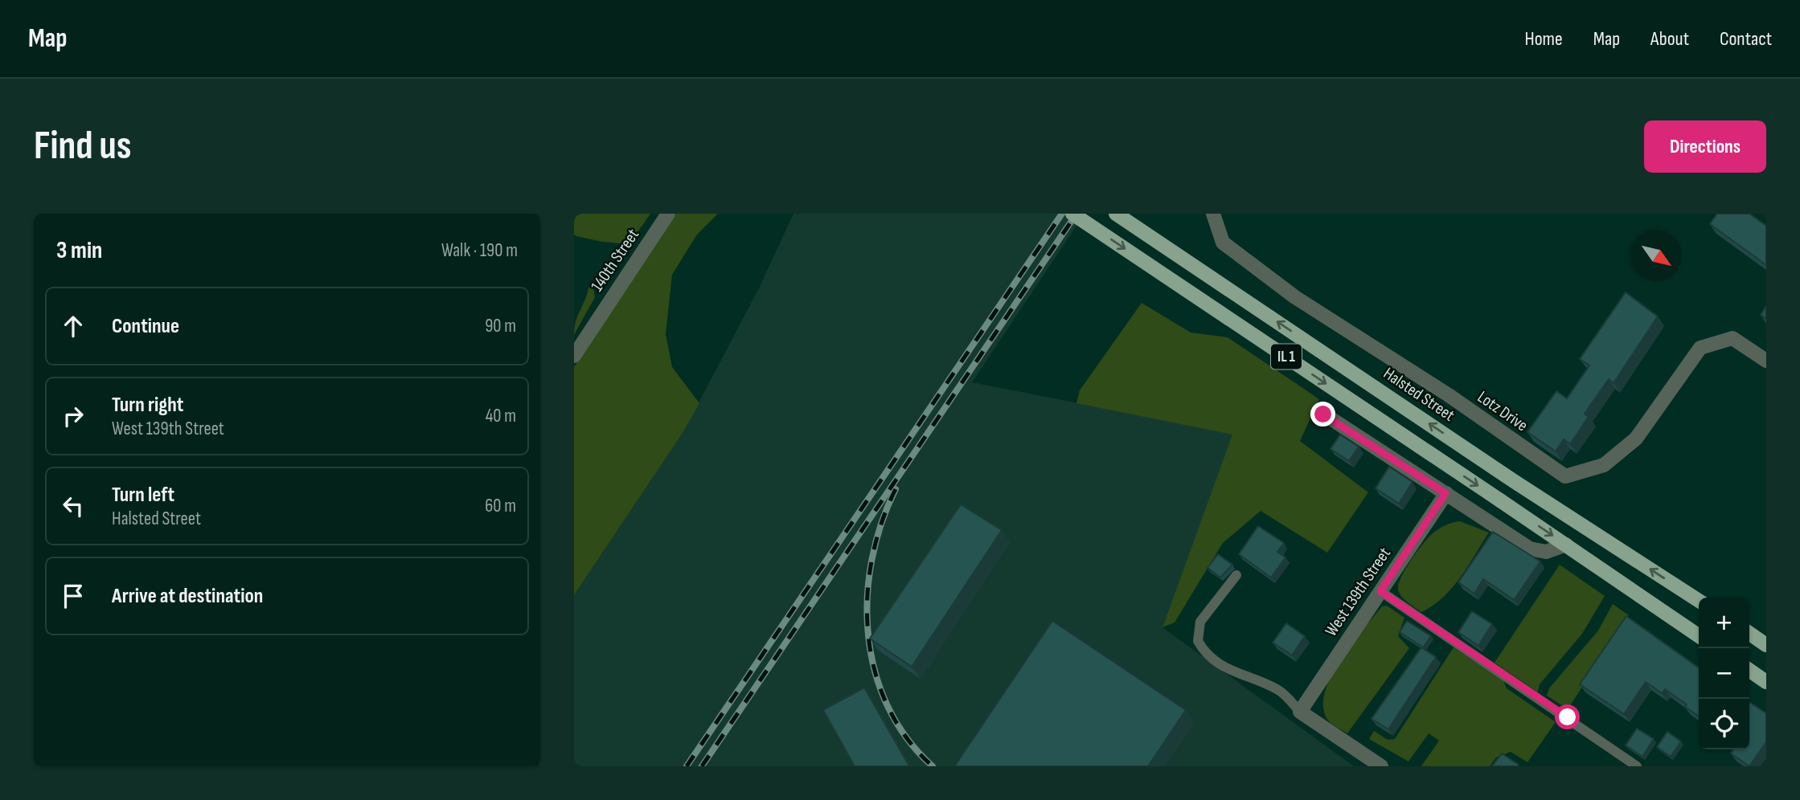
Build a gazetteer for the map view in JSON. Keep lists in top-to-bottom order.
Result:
{
  "streets": {
    "main road": ["IL 1", "Halsted Street"],
    "street": ["140th Street", "Lotz Drive", "West 139th Street"]
  },
  "north": "bottom right",
  "page": {
    "header": "Map",
    "nav": [
      "Home",
      "Map",
      "About",
      "Contact"
    ],
    "buttons": "Directions",
    "title": "Find us",
    "heading": ["3 min", "Walk · 190 m"],
    "list": [
      ["Continue", "90 m"],
      ["Turn right", "West 139th Street", "40 m"],
      ["Turn left", "Halsted Street", "60 m"],
      "Arrive at destination"
    ],
    "map_buttons": ["+", "−"]
  }
}
